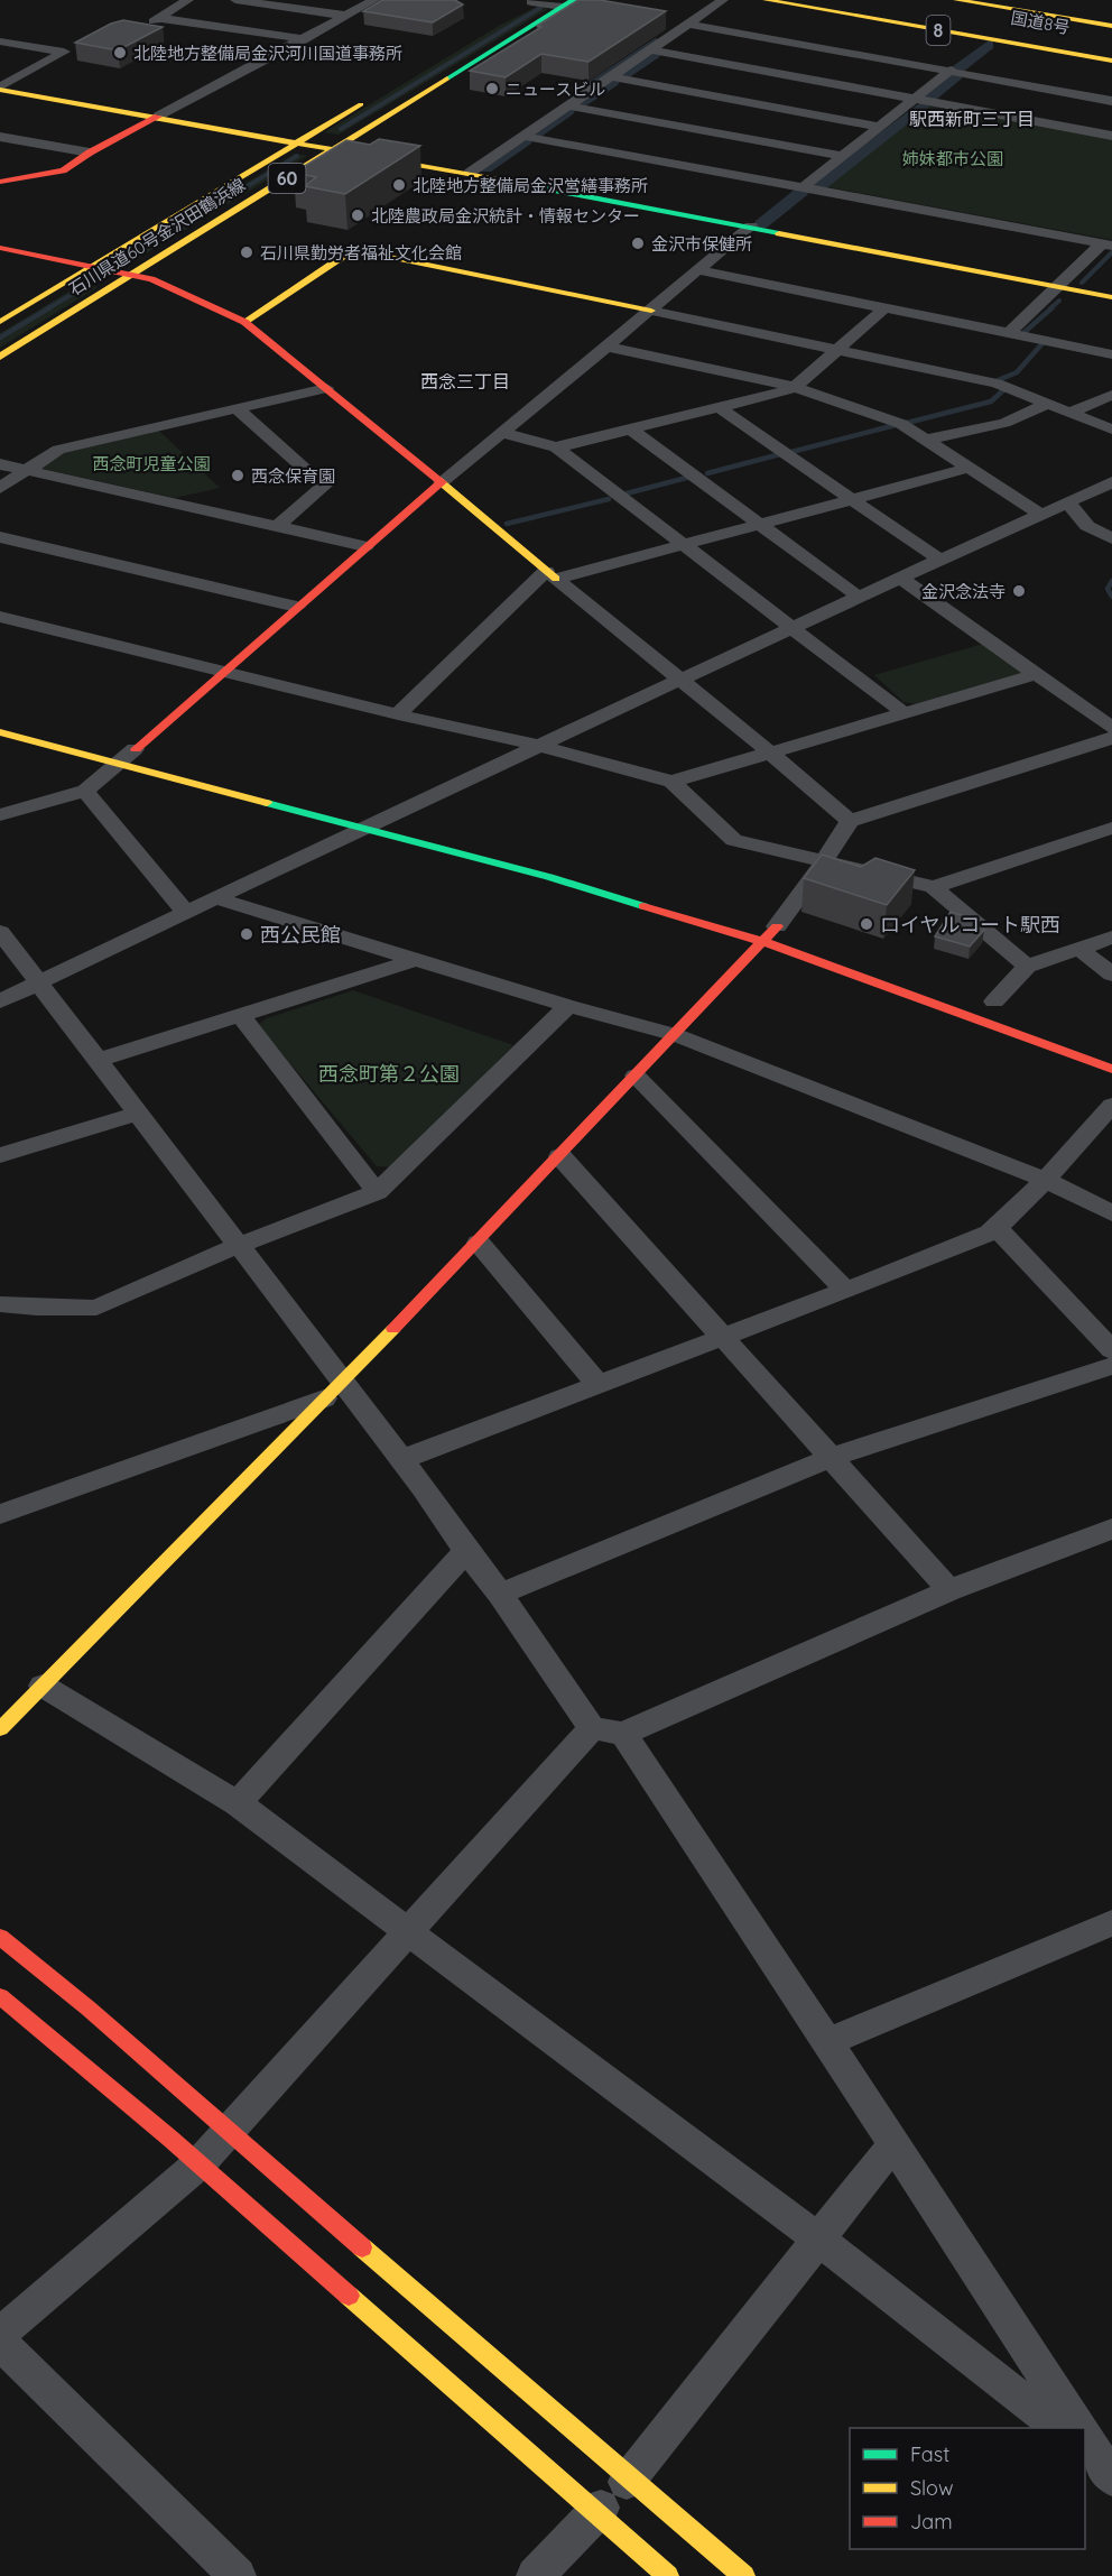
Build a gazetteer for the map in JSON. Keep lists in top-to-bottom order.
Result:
{
  "streets": {
    "main road": [
      "国道8号",
      "8",
      "60",
      "石川県道60号金沢田鶴浜線"
    ]
  },
  "crossings": [
    ["国道8号", "8"]
  ],
  "districts": ["駅西新町三丁目", "西念三丁目"],
  "parks": ["姉妹都市公園", "西念町児童公園", "西念町第２公園"],
  "places": [
    "北陸地方整備局金沢河川国道事務所",
    "ニュースビル",
    "北陸地方整備局金沢営繕事務所",
    "北陸農政局金沢統計・情報センター",
    "金沢市保健所",
    "石川県勤労者福祉文化会館",
    "西念保育園",
    "金沢念法寺",
    "ロイヤルコート駅西",
    "西公民館"
  ],
  "legend": ["Fast", "Slow", "Jam"]
}
